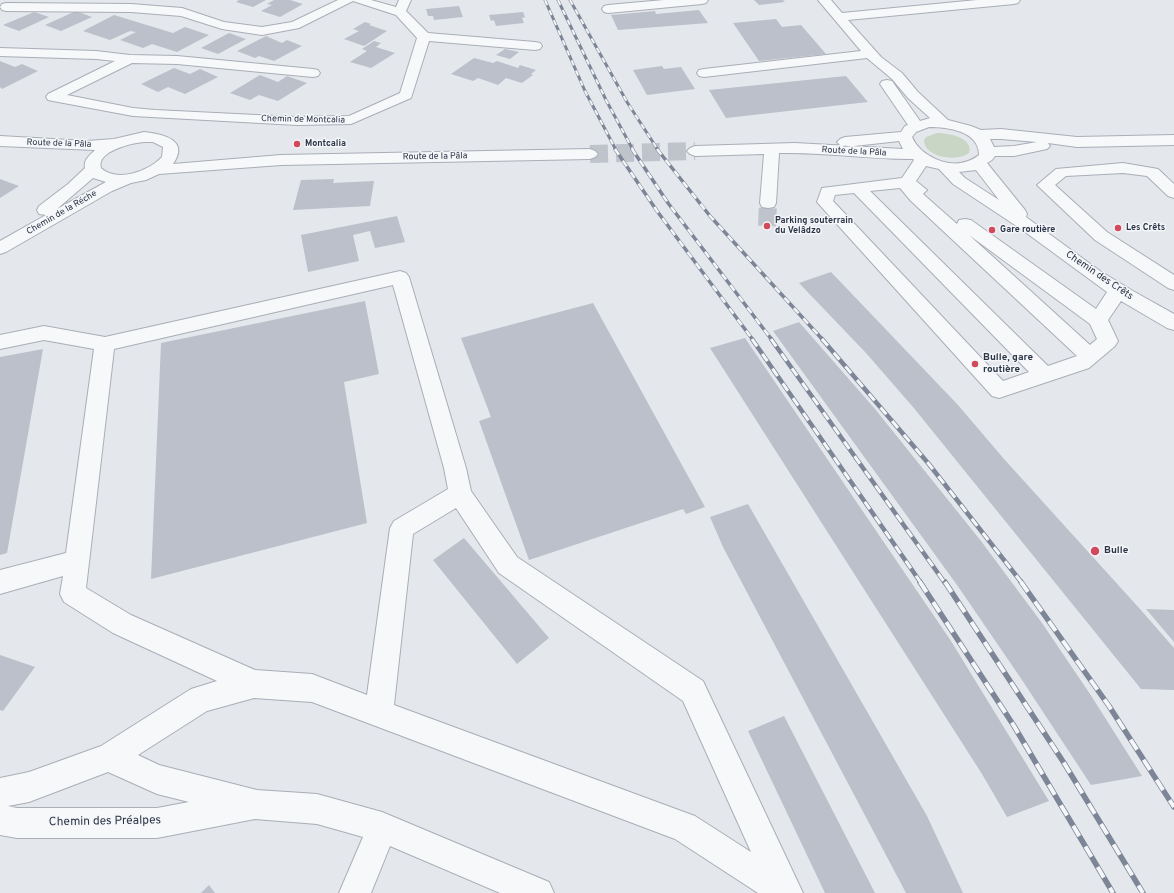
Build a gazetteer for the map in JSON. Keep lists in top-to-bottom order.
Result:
{
  "streets": {
    "street": [
      "Chemin de Montcalia",
      "Route de la Pâla",
      "Chemin de la Réche",
      "Chemin des Crêts",
      "Chemin des Préalpes"
    ]
  },
  "crossings": [
    ["Chemin de Montcalia", "Route de la Pâla"],
    ["Route de la Pâla", "Chemin de la Réche"],
    ["Route de la Pâla", "Chemin des Crêts"]
  ],
  "places": [
    "Montcalia",
    "Parking souterrain du Velâdzo",
    "Les Crêts",
    "Gare routière",
    "Bulle, gare routière",
    "Bulle"
  ]
}
